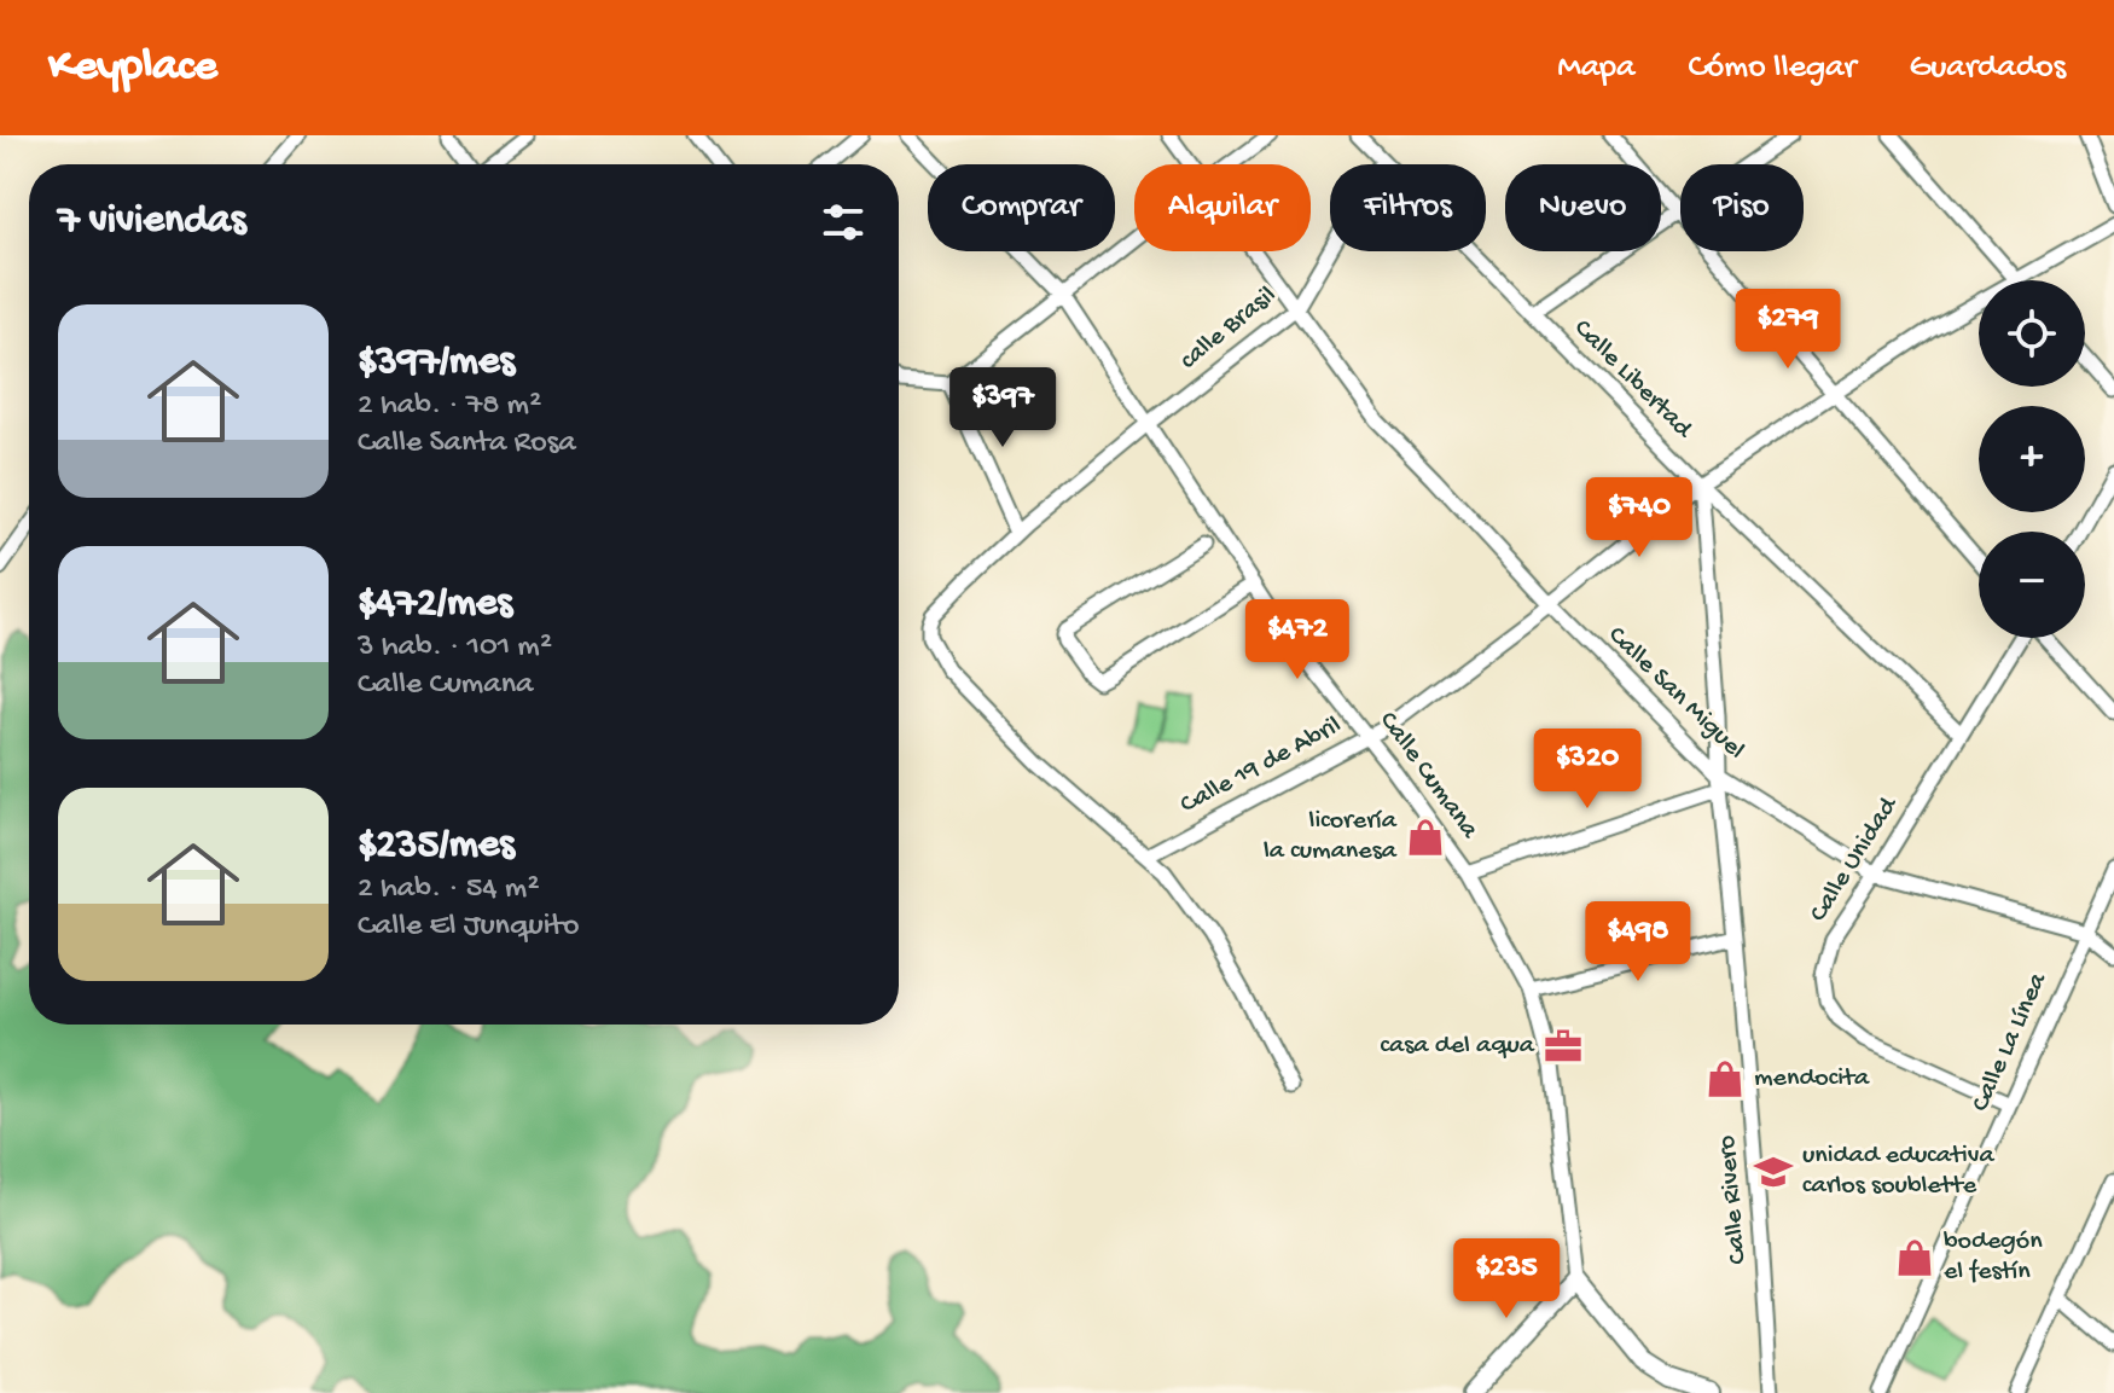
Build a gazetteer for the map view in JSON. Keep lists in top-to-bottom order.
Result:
{
  "streets": {
    "street": [
      "calle Brasil",
      "Calle Libertad",
      "Calle San Miguel",
      "Calle 19 de Abril",
      "Calle Cumana",
      "Calle Unidad",
      "Calle La Línea",
      "Calle Rivero"
    ]
  },
  "crossings": [
    ["calle Brasil", "Calle Libertad"],
    ["calle Brasil", "Calle San Miguel"],
    ["calle Brasil", "Calle 19 de Abril"],
    ["calle Brasil", "Calle Cumana"],
    ["Calle Libertad", "Calle 19 de Abril"],
    ["Calle Libertad", "Calle Unidad"],
    ["Calle Libertad", "Calle Rivero"],
    ["Calle San Miguel", "Calle 19 de Abril"],
    ["Calle San Miguel", "Calle Unidad"],
    ["Calle San Miguel", "Calle La Línea"],
    ["Calle San Miguel", "Calle Rivero"],
    ["Calle 19 de Abril", "Calle Cumana"],
    ["Calle 19 de Abril", "Calle Rivero"],
    ["Calle Unidad", "Calle La Línea"]
  ],
  "places": {
    "shop": ["licorería la cumanesa", "mendocita", "bodegón el festín"],
    "office": ["casa del aqua"],
    "school or university": ["unidad educativa carlos soublette"]
  },
  "page": {
    "header": "Keyplace",
    "nav": ["Mapa", "Cómo llegar", "Guardados"],
    "chip": [
      "Comprar",
      "Alquilar",
      "Filtros",
      "Nuevo",
      "Piso"
    ],
    "heading": "7 viviendas",
    "map_buttons": ["+", "−"],
    "list": [
      {
        "name": "$397/mes",
        "note": "2 hab. · 78 m² · Calle Santa Rosa"
      },
      {
        "name": "$472/mes",
        "note": "3 hab. · 101 m² · Calle Cumana"
      },
      {
        "name": "$235/mes",
        "note": "2 hab. · 54 m² · Calle El Junquito"
      }
    ],
    "price": [
      "$279",
      "$397",
      "$740",
      "$472",
      "$320",
      "$498",
      "$235"
    ]
  }
}
